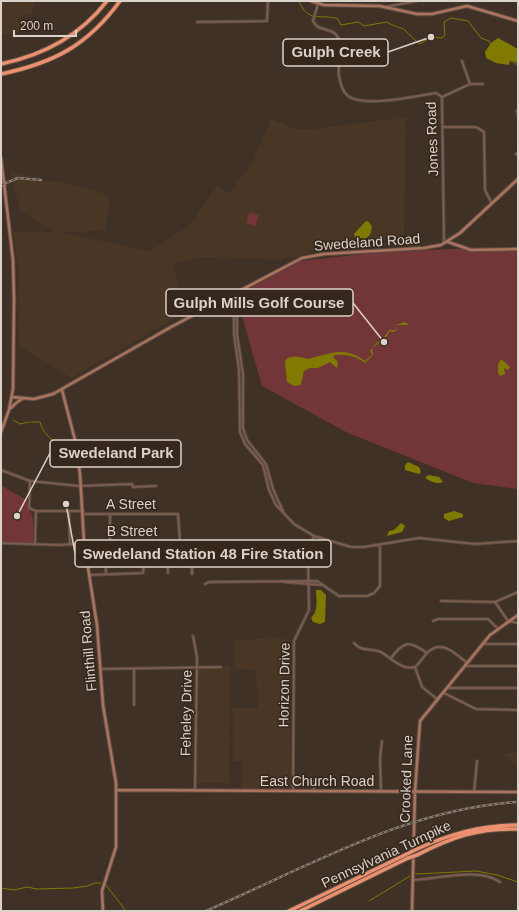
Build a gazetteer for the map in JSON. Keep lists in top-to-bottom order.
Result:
{
  "streets": {
    "highway": ["Pennsylvania Turnpike"],
    "street": [
      "Jones Road",
      "Swedeland Road",
      "A Street",
      "B Street",
      "Flinthill Road",
      "Horizon Drive",
      "Feheley Drive",
      "Crooked Lane",
      "East Church Road"
    ]
  },
  "crossings": [
    ["Jones Road", "Swedeland Road"],
    ["Swedeland Road", "Flinthill Road"],
    ["A Street", "B Street"],
    ["A Street", "Flinthill Road"],
    ["B Street", "Flinthill Road"],
    ["Flinthill Road", "East Church Road"],
    ["Horizon Drive", "East Church Road"],
    ["Feheley Drive", "East Church Road"],
    ["Crooked Lane", "East Church Road"]
  ],
  "places": [
    "Gulph Creek",
    "Gulph Mills Golf Course",
    "Swedeland Station 48 Fire Station",
    "Swedeland Park"
  ],
  "scale_bar": "200 m"
}
